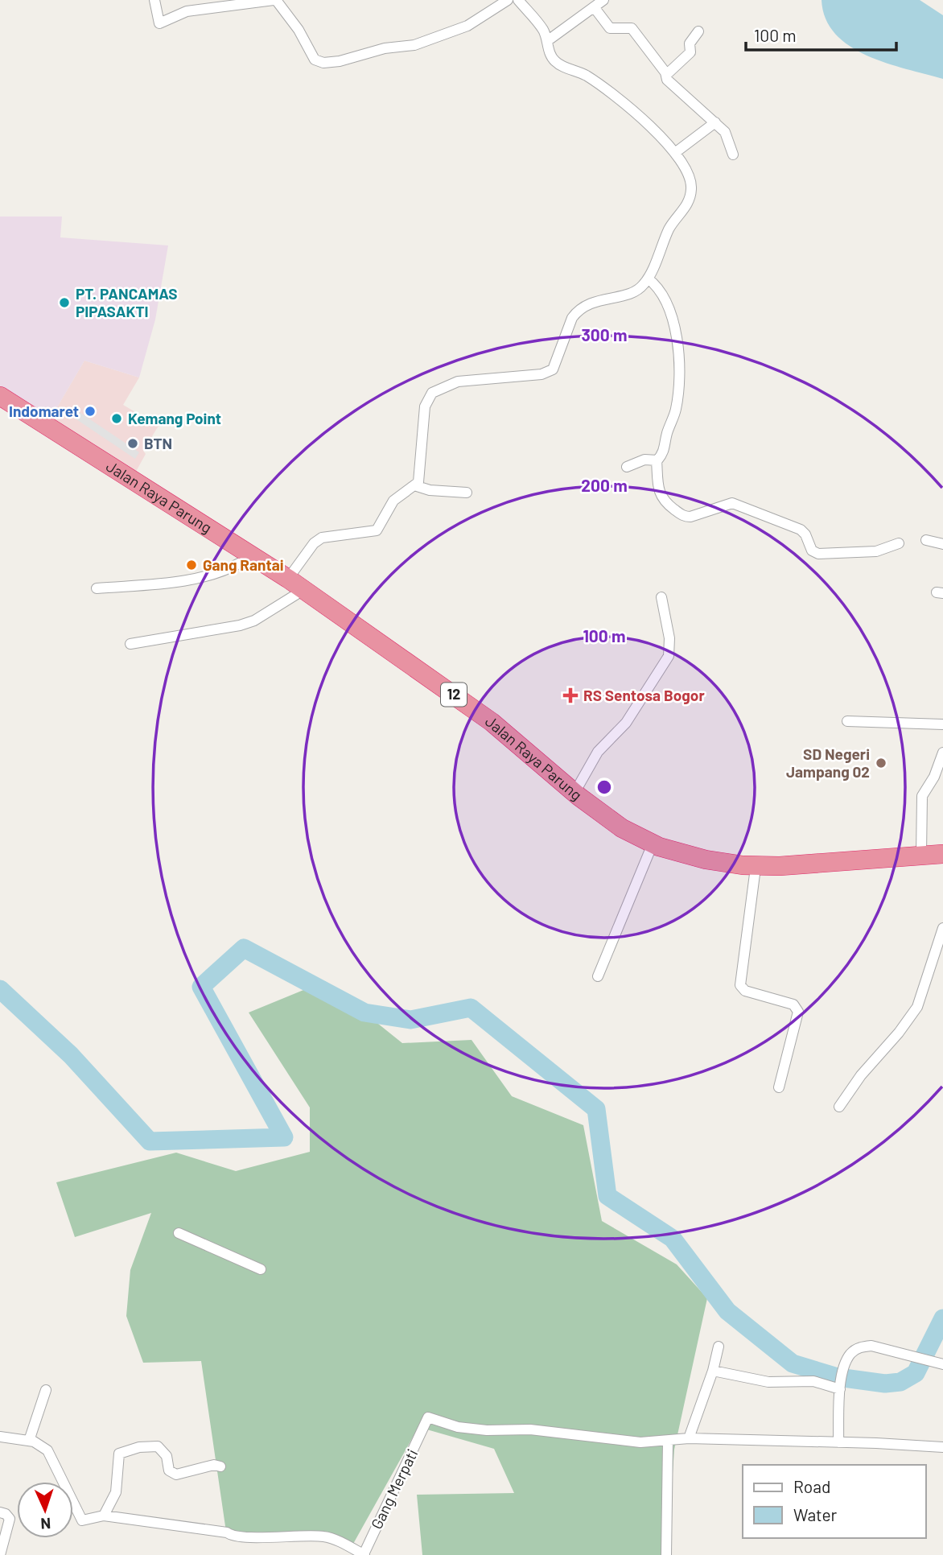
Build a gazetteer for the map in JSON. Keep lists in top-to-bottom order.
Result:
{
  "streets": {
    "highway": ["Jalan Raya Parung", "12"],
    "street": ["Gang Merpati"]
  },
  "places": {
    "other": [
      "PT. PANCAMAS PIPASAKTI",
      "Indomaret",
      "Kemang Point",
      "BTN",
      "Gang Rantai",
      "SD Negeri Jampang 02"
    ],
    "health": ["RS Sentosa Bogor"]
  },
  "legend": ["Road", "Water"],
  "scale_bar": "100 m",
  "north": "bottom",
  "rings": ["300 m", "200 m", "100 m"]
}
